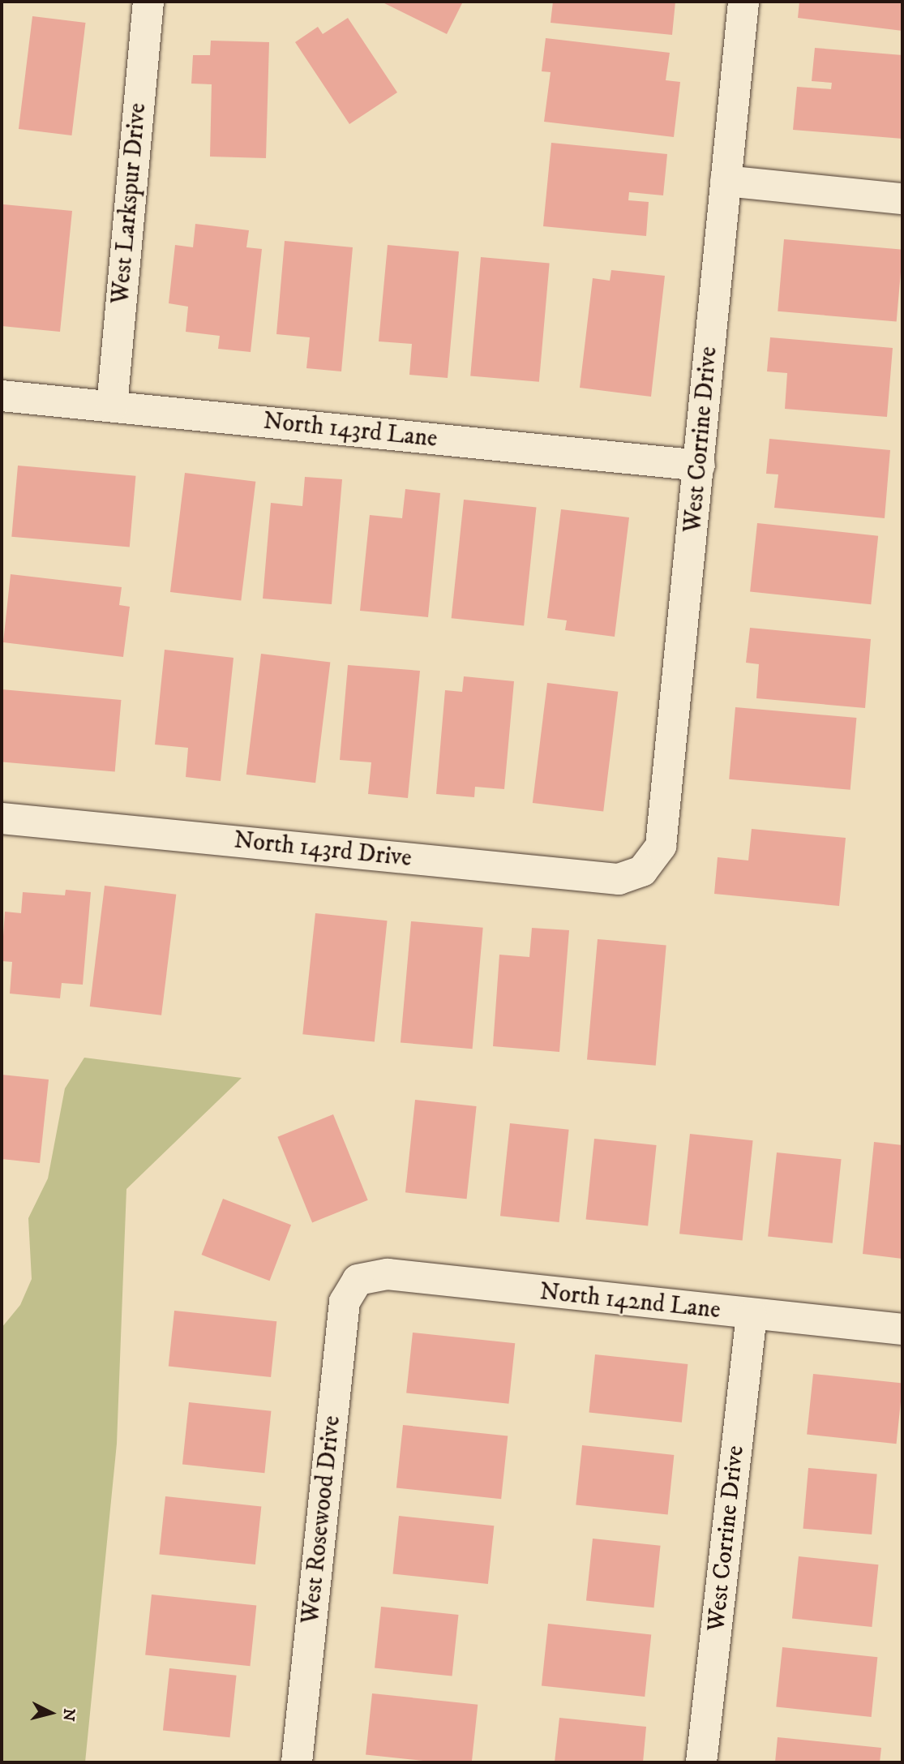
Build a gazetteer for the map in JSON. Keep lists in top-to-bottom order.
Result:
{
  "streets": {
    "street": [
      "West Larkspur Drive",
      "North 143rd Lane",
      "West Corrine Drive",
      "North 143rd Drive",
      "North 142nd Lane",
      "West Rosewood Drive"
    ]
  },
  "crossings": [
    ["West Larkspur Drive", "North 143rd Lane"],
    ["North 143rd Lane", "West Corrine Drive"],
    ["West Corrine Drive", "North 143rd Drive"],
    ["West Corrine Drive", "North 142nd Lane"],
    ["North 142nd Lane", "West Rosewood Drive"]
  ],
  "north": "right"
}
